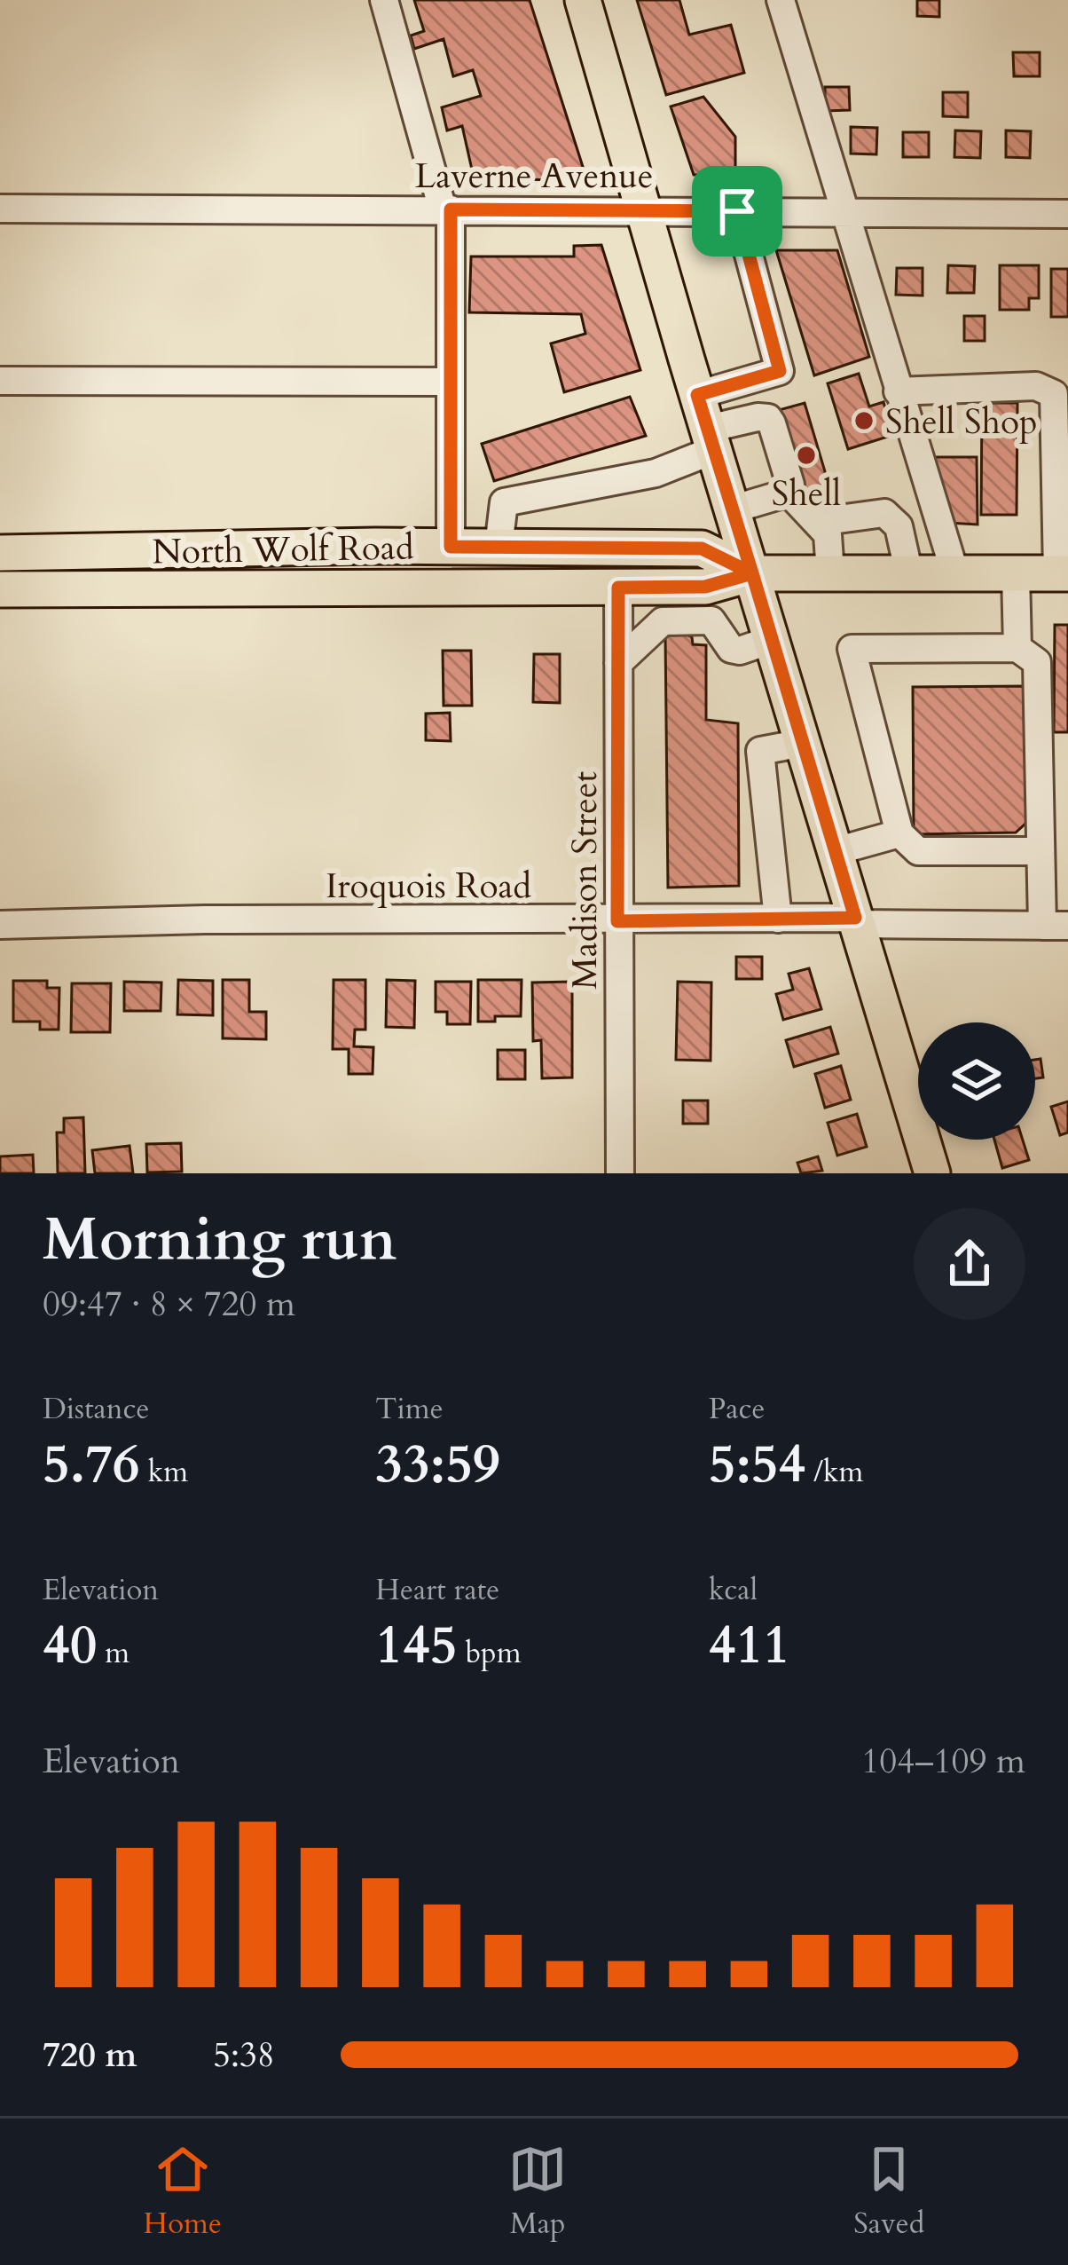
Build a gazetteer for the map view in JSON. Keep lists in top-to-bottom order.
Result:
{
  "streets": {
    "main road": ["North Wolf Road"],
    "street": ["Laverne Avenue", "Madison Street", "Iroquois Road"]
  },
  "crossings": [
    ["North Wolf Road", "Madison Street"],
    ["Madison Street", "Iroquois Road"]
  ],
  "places": ["Shell Shop", "Shell"],
  "page": {
    "heading": ["Morning run", "09:47 · 8 × 720 m"],
    "stats": [
      ["Distance", "5.76 km"],
      ["Time", "33:59"],
      ["Pace", "5:54 /km"],
      ["Elevation", "40 m"],
      ["Heart rate", "145 bpm"],
      ["kcal", "411"]
    ],
    "chart": ["Elevation", "104–109 m"],
    "list": [
      {
        "name": "720 m",
        "note": "5:38"
      }
    ],
    "tabs": ["Home", "Map", "Saved"]
  }
}
